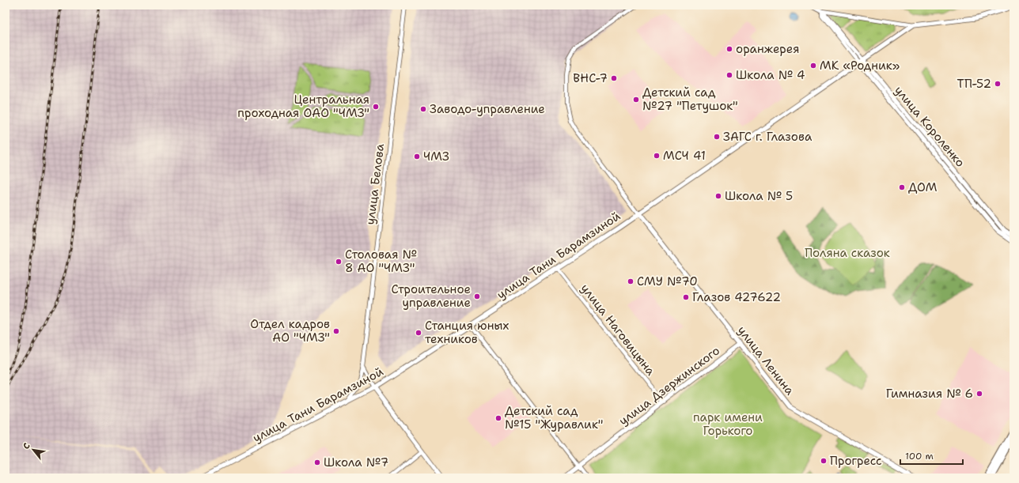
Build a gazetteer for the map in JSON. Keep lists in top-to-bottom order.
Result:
{
  "streets": {
    "street": [
      "улица Короленко",
      "улица Белова",
      "улица Тани Барамзиной",
      "улица Наговицына",
      "улица Ленина",
      "улица Дзержинского"
    ]
  },
  "crossings": [
    ["улица Короленко", "улица Тани Барамзиной"],
    ["улица Белова", "улица Тани Барамзиной"],
    ["улица Тани Барамзиной", "улица Наговицына"],
    ["улица Тани Барамзиной", "улица Ленина"],
    ["улица Наговицына", "улица Дзержинского"],
    ["улица Ленина", "улица Дзержинского"]
  ],
  "parks": ["Поляна сказок", "парк имени Горького"],
  "places": [
    "оранжерея",
    "МК «Родник»",
    "Школа № 4",
    "ВНС-7",
    "ТП-52",
    "Детский сад №27 \"Петушок\"",
    "Центральная проходная ОАО \"ЧМЗ\"",
    "Заводо-управление",
    "ЗАГС г. Глазова",
    "МСЧ 41",
    "ЧМЗ",
    "ДОМ",
    "Школа № 5",
    "Столовая № 8 АО \"ЧМЗ\"",
    "СМУ №70",
    "Строительное управление",
    "Глазов 427622",
    "Отдел кадров АО \"ЧМЗ\"",
    "Станция юных техников",
    "Гимназия № 6",
    "Детский сад №15 \"Журавлик\"",
    "Прогресс",
    "Школа №7"
  ],
  "scale_bar": "100 m",
  "north": "top left"
}
